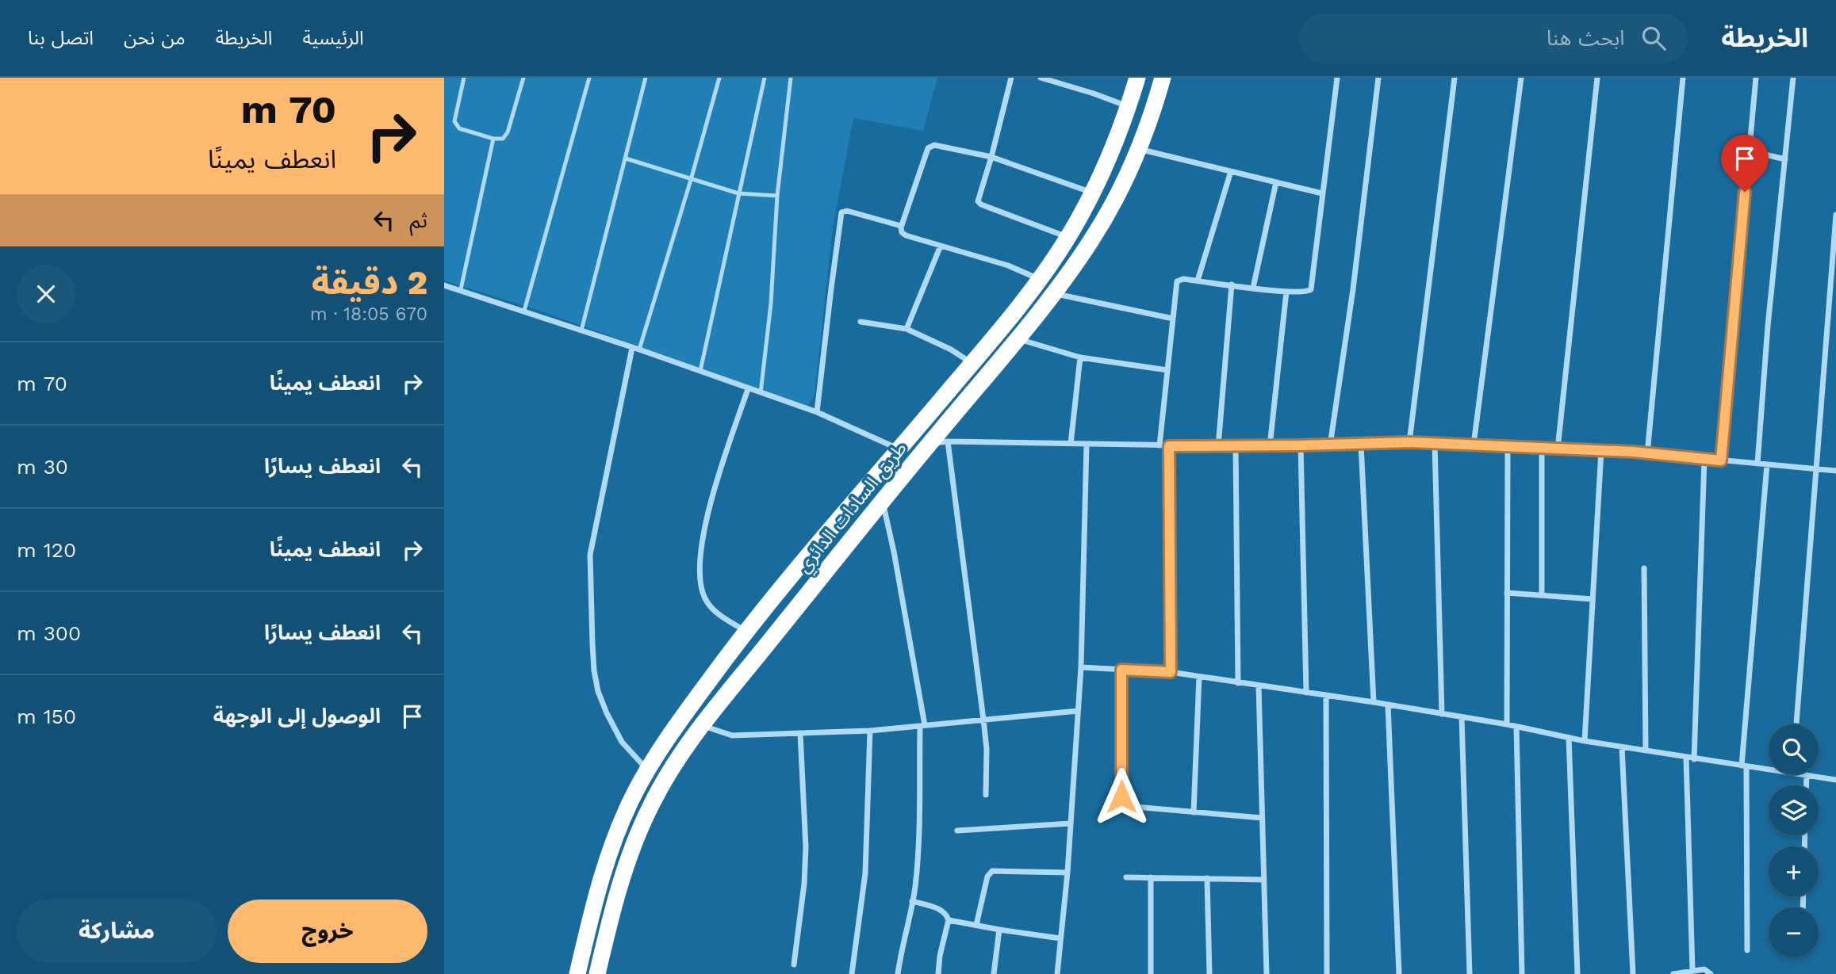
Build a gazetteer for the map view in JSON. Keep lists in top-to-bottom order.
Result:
{
  "streets": {
    "highway": ["طريق السادات الدائري"]
  },
  "page": {
    "header": "الخريطة",
    "search": "ابحث هنا",
    "nav": [
      "الرئيسية",
      "الخريطة",
      "من نحن",
      "اتصل بنا"
    ],
    "turn": ["70 m", "انعطف يمينًا"],
    "then": "ثم",
    "heading": ["2 دقيقة", "670 m · 18:05"],
    "list": [
      {
        "name": "انعطف يمينًا",
        "value": "70 m"
      },
      {
        "name": "انعطف يسارًا",
        "value": "30 m"
      },
      {
        "name": "انعطف يمينًا",
        "value": "120 m"
      },
      {
        "name": "انعطف يسارًا",
        "value": "300 m"
      },
      {
        "name": "الوصول إلى الوجهة",
        "value": "150 m"
      }
    ],
    "map_buttons": ["+", "−"],
    "buttons": ["خروج", "مشاركة"]
  }
}
